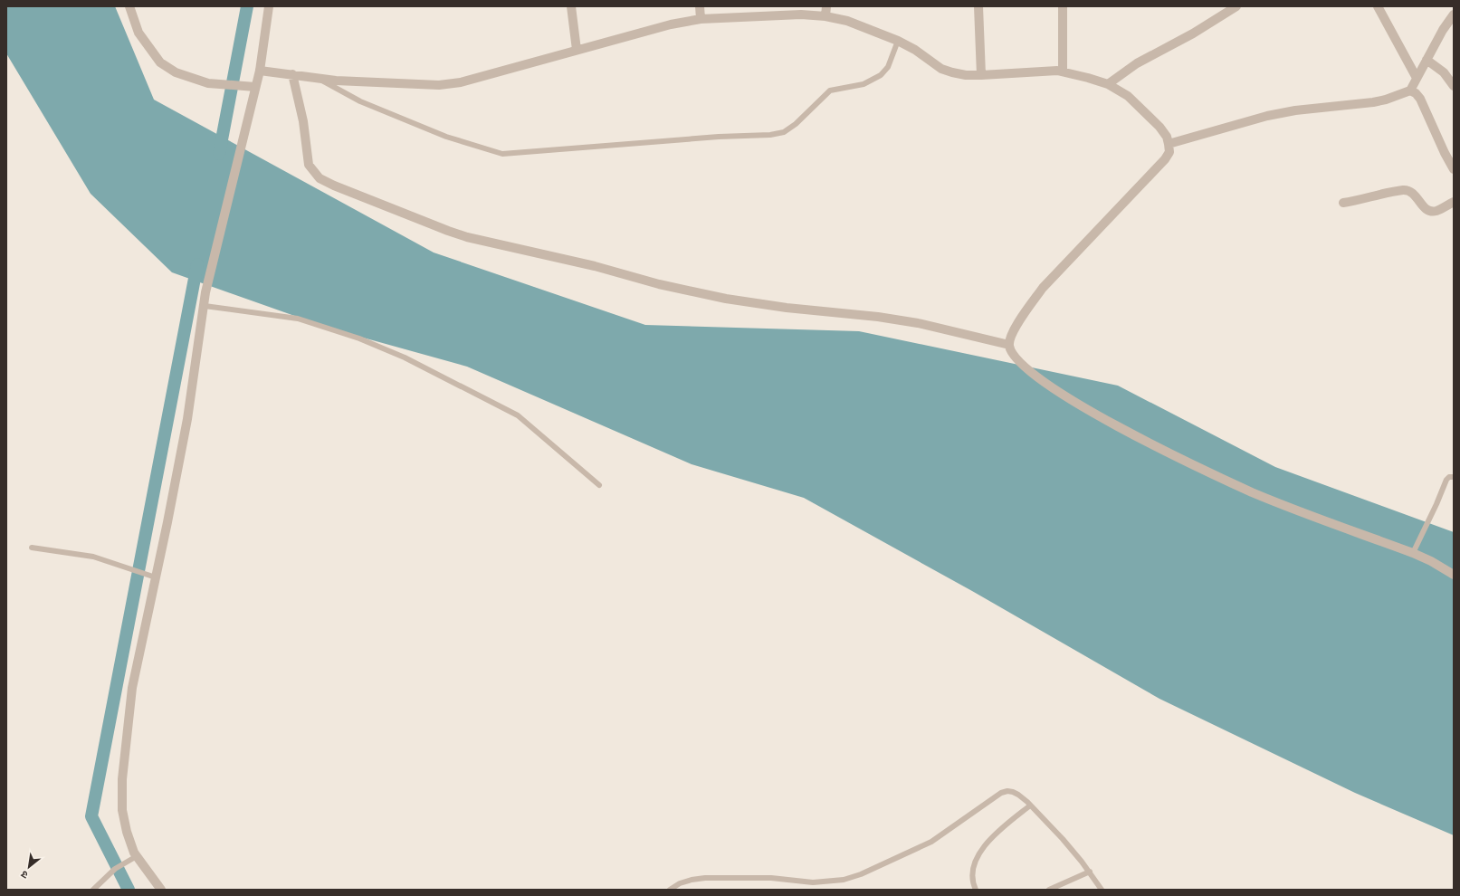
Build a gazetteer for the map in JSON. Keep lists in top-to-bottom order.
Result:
{
  "north": "bottom left"
}
